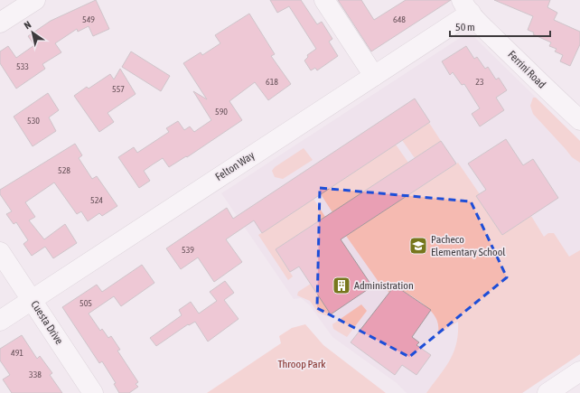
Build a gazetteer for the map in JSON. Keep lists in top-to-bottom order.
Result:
{
  "streets": {
    "street": ["Ferrini Road", "Felton Way", "Cuesta Drive"]
  },
  "crossings": [
    ["Ferrini Road", "Felton Way"],
    ["Felton Way", "Cuesta Drive"]
  ],
  "parks": ["Throop Park"],
  "places": {
    "school or university": ["Pacheco Elementary School"],
    "building": ["Administration"]
  },
  "house_numbers": [
    "549",
    "648",
    "533",
    "618",
    "23",
    "557",
    "590",
    "530",
    "528",
    "524",
    "539",
    "505",
    "491",
    "338"
  ],
  "scale_bar": "50 m",
  "north": "top left"
}
